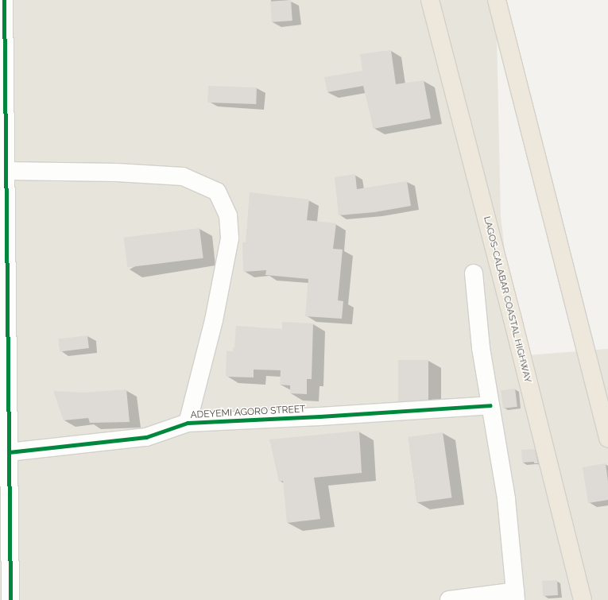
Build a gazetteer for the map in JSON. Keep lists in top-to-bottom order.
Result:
{
  "streets": {
    "highway": ["LAGOS-CALABAR COASTAL HIGHWAY"],
    "street": ["ADEYEMI AGORO STREET"]
  }
}
